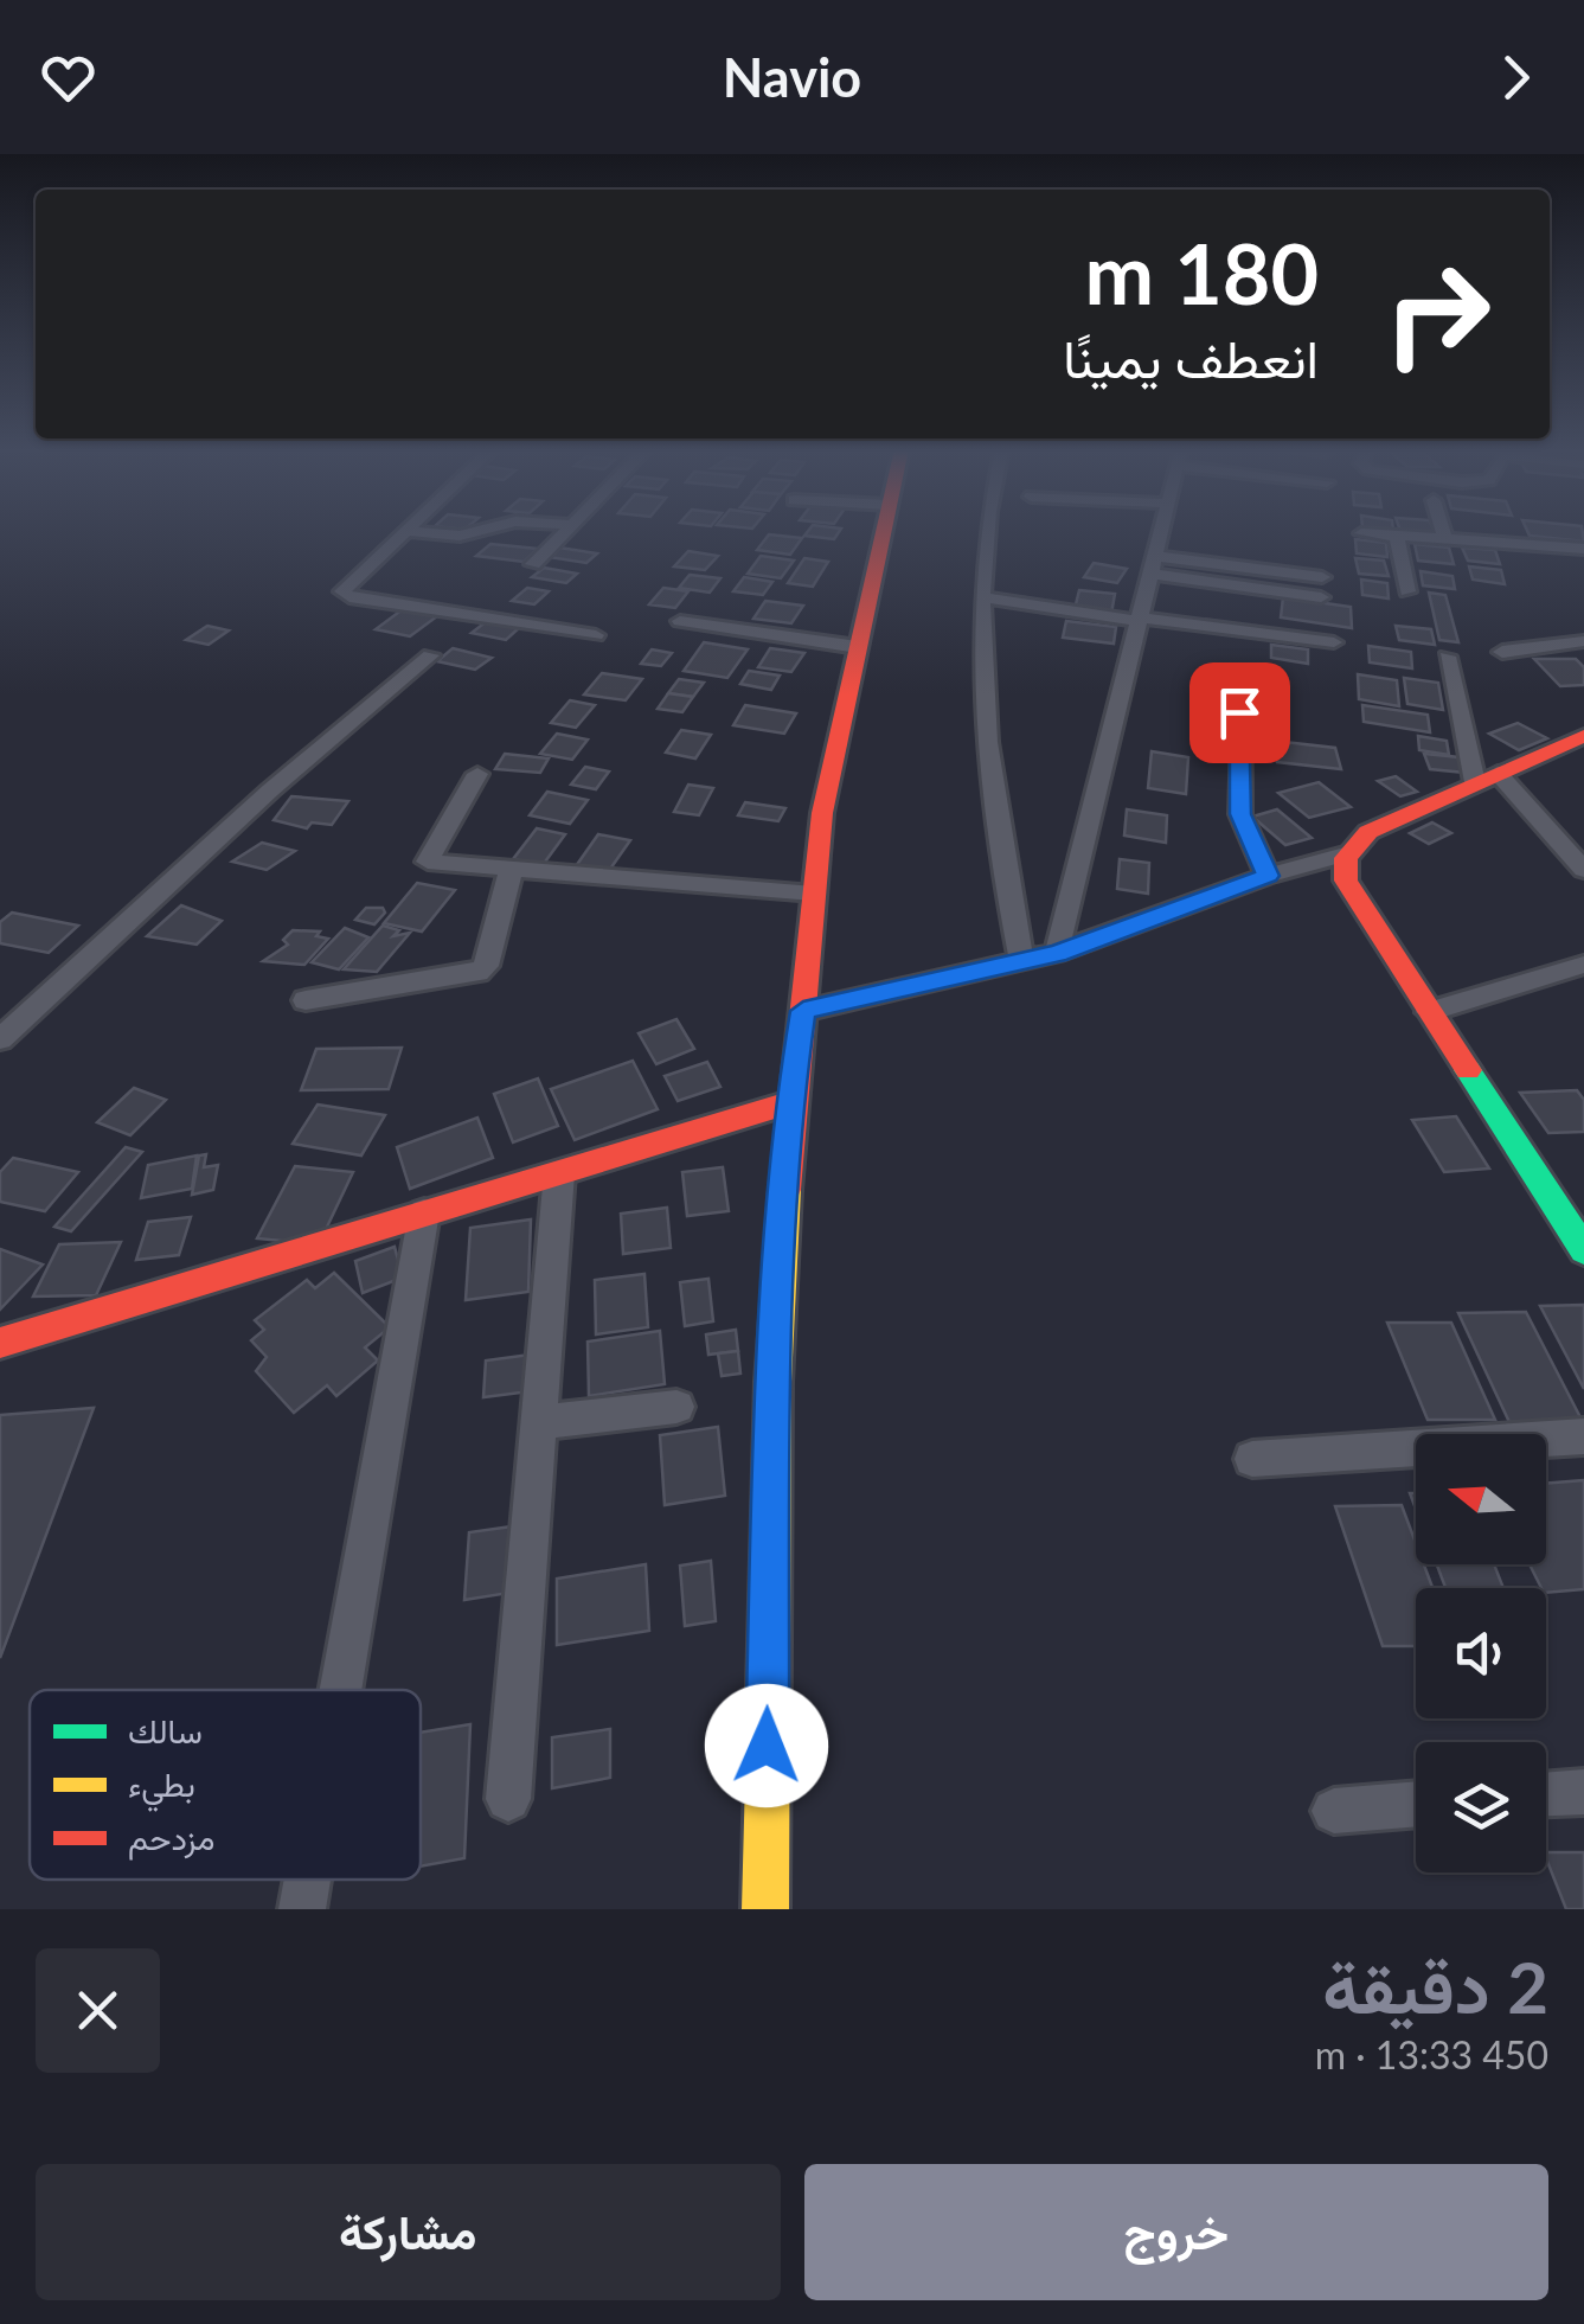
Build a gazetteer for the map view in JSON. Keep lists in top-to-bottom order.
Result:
{
  "legend": ["سالك", "بطيء", "مزدحم"],
  "north": "left",
  "page": {
    "header": "Navio",
    "turn": ["180 m", "انعطف يمينًا"],
    "heading": ["2 دقيقة", "450 m · 13:33"],
    "buttons": ["خروج", "مشاركة"]
  }
}
